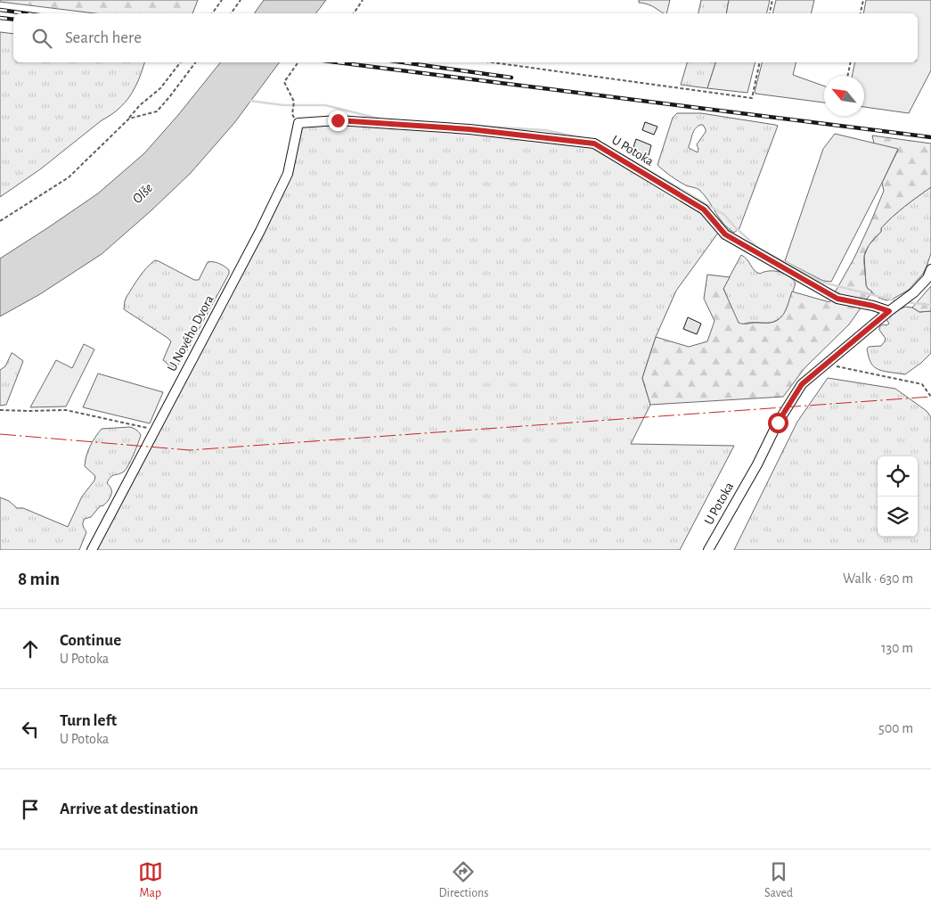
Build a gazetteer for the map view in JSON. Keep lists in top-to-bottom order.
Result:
{
  "streets": {
    "street": ["U Potoka", "U Nového Dvora"]
  },
  "crossings": [
    ["U Potoka", "U Nového Dvora"]
  ],
  "water": ["Olše"],
  "north": "top left",
  "page": {
    "search": "Search here",
    "heading": ["8 min", "Walk · 630 m"],
    "list": [
      ["Continue", "U Potoka", "130 m"],
      ["Turn left", "U Potoka", "500 m"],
      "Arrive at destination"
    ],
    "nav": ["Map", "Directions", "Saved"]
  }
}
